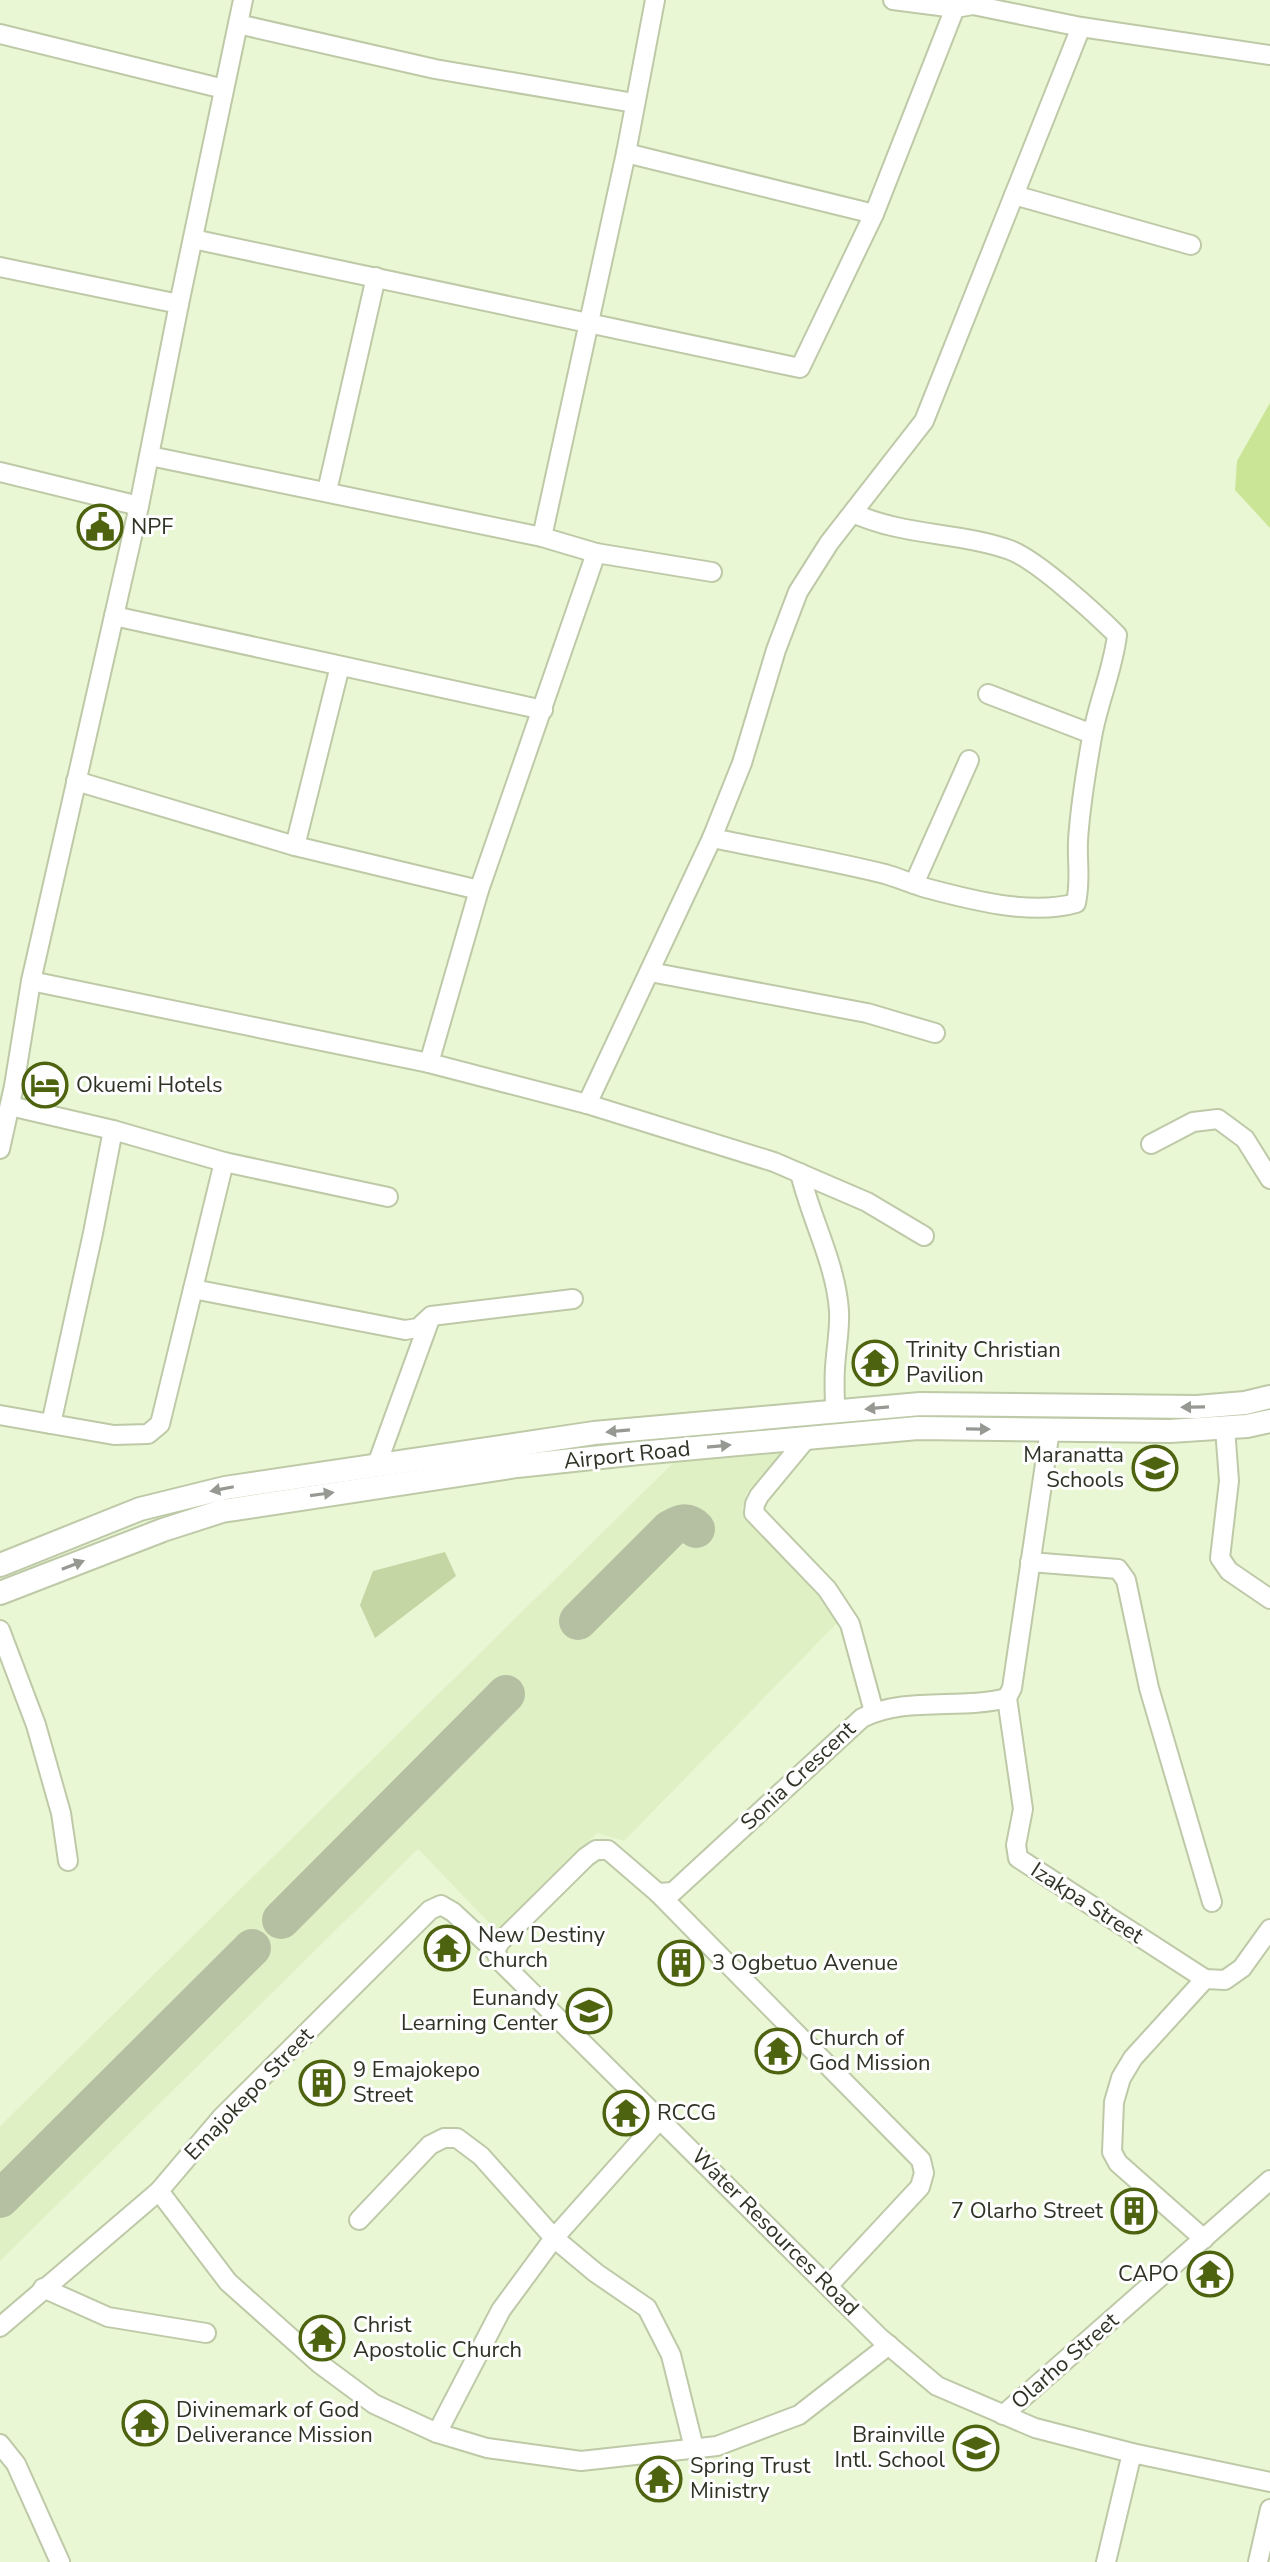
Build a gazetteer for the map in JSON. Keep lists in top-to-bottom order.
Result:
{
  "streets": {
    "main road": ["Airport Road"],
    "street": [
      "Sonia Crescent",
      "Izakpa Street",
      "Emajokepo Street",
      "Water Resources Road",
      "Olarho Street"
    ]
  },
  "crossings": [
    ["Airport Road", "Izakpa Street"],
    ["Sonia Crescent", "Izakpa Street"],
    ["Emajokepo Street", "Water Resources Road"],
    ["Water Resources Road", "Olarho Street"]
  ],
  "places": {
    "public building": ["NPF"],
    "hotel": ["Okuemi Hotels"],
    "temple": [
      "Trinity Christian Pavilion",
      "New Destiny Church",
      "Church of God Mission",
      "RCCG",
      "CAPO",
      "Christ Apostolic Church",
      "Divinemark of God Deliverance Mission",
      "Spring Trust Ministry"
    ],
    "school or university": ["Maranatta Schools", "Eunandy Learning Center", "Brainville Intl. School"],
    "building": ["3 Ogbetuo Avenue", "9 Emajokepo Street", "7 Olarho Street"]
  }
}
